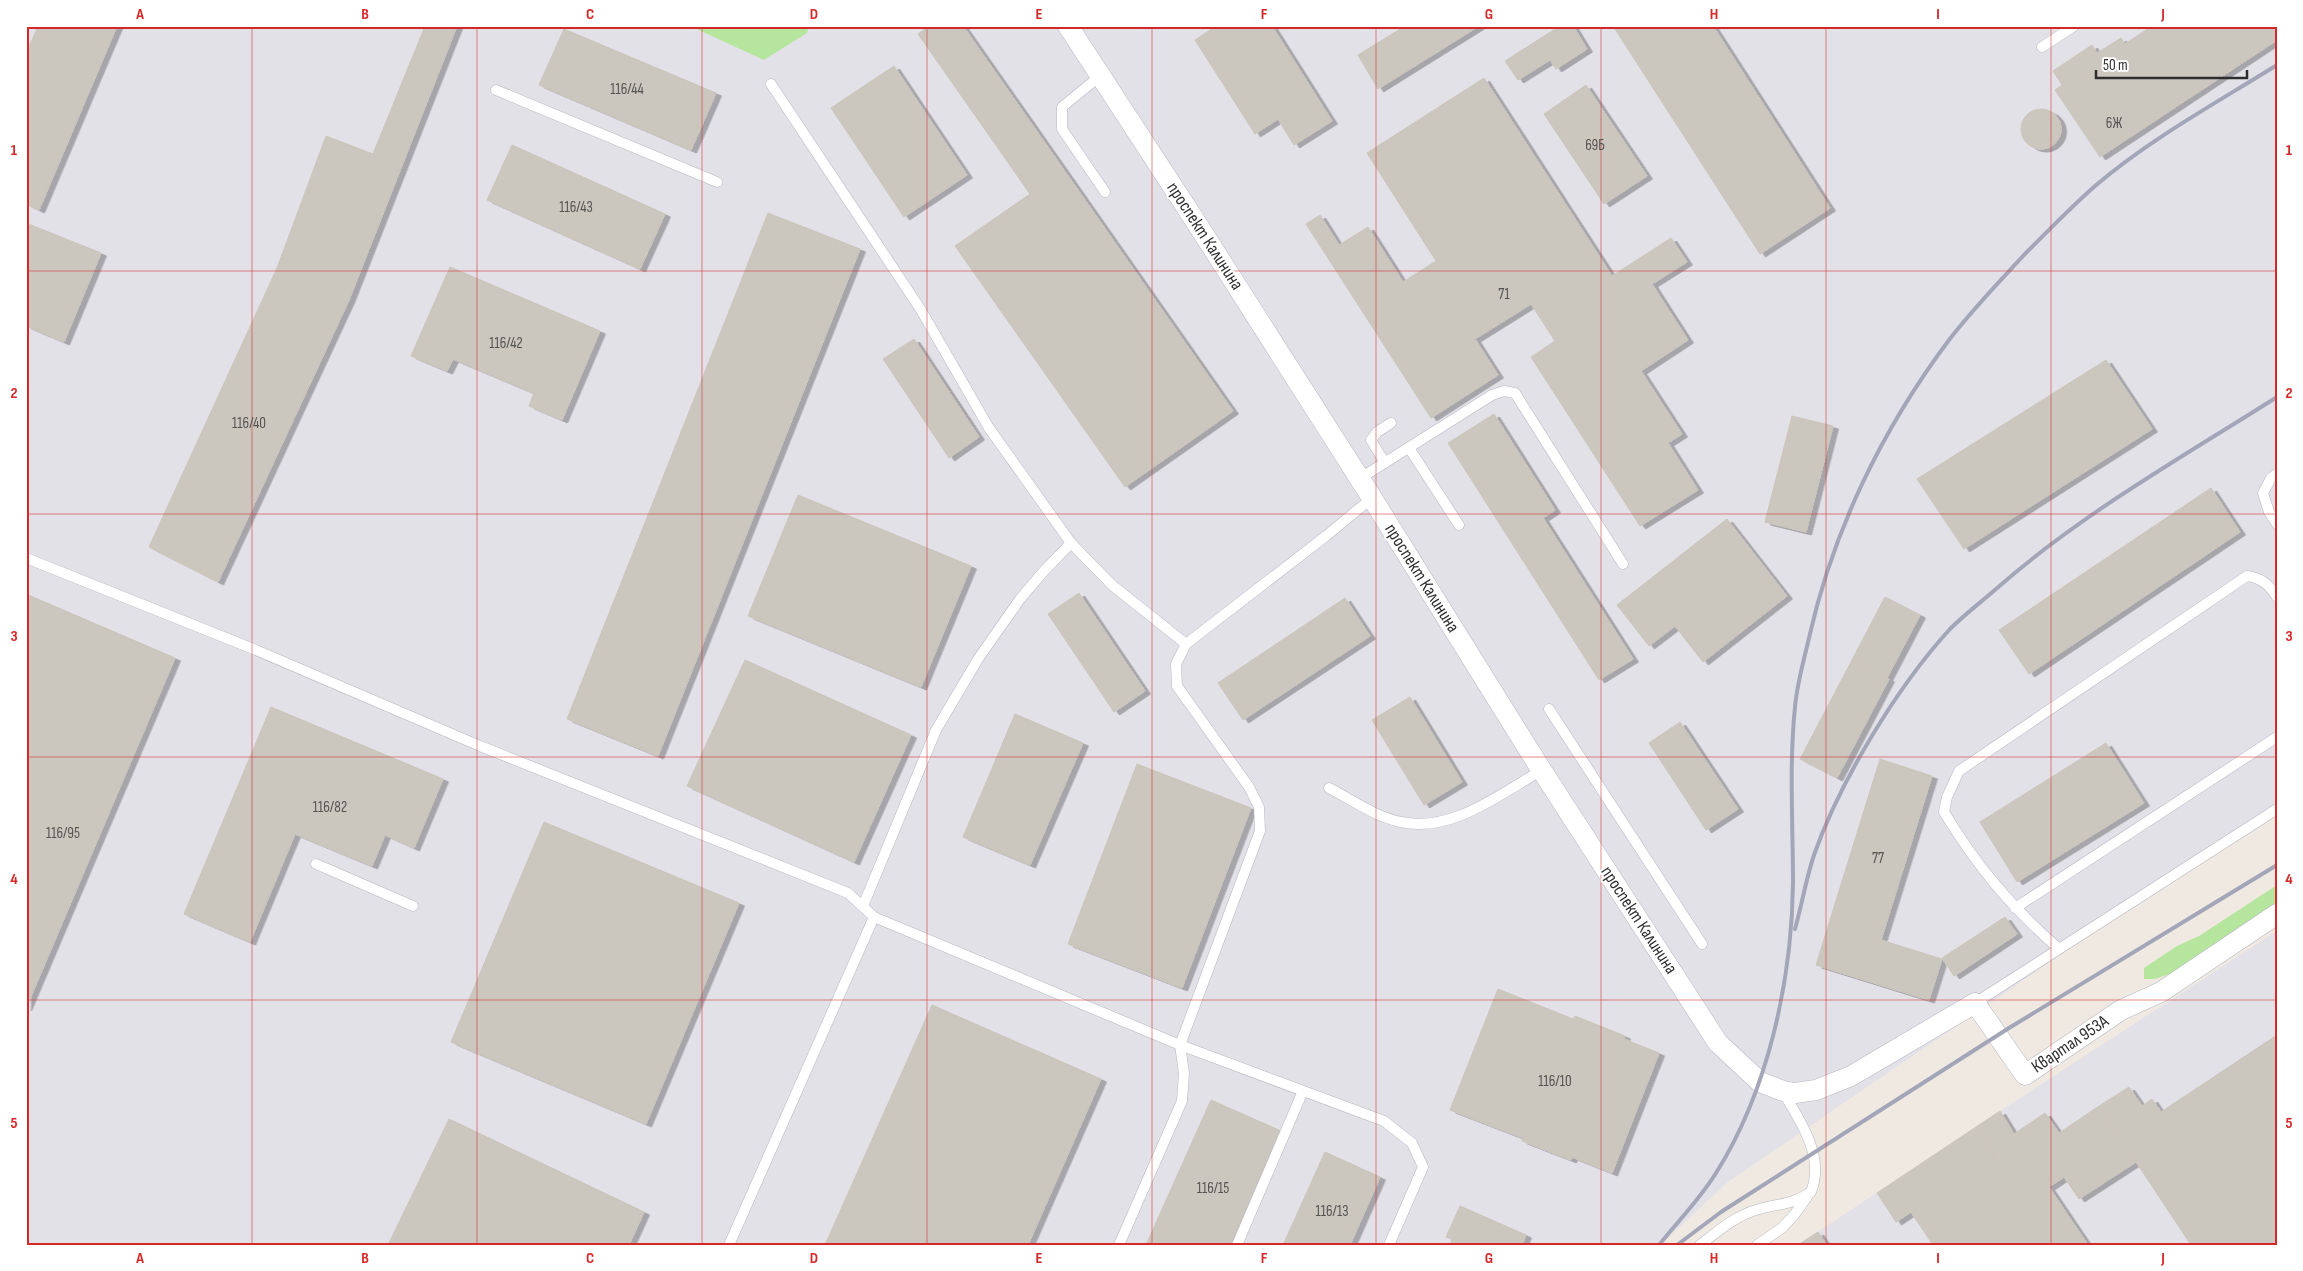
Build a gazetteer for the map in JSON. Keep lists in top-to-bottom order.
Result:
{
  "streets": {
    "street": ["проспект Калинина", "Квартал 953А"]
  },
  "crossings": [
    ["проспект Калинина", "Квартал 953А"]
  ],
  "house_numbers": [
    "116/44",
    "6Ж",
    "69Б",
    "116/43",
    "71",
    "116/42",
    "116/40",
    "116/82",
    "116/95",
    "77",
    "116/10",
    "116/15",
    "116/13"
  ],
  "scale_bar": "50 m",
  "grid": {
    "columns": [
      "A",
      "B",
      "C",
      "D",
      "E",
      "F",
      "G",
      "H",
      "I",
      "J"
    ],
    "rows": [
      "1",
      "2",
      "3",
      "4",
      "5"
    ]
  }
}
